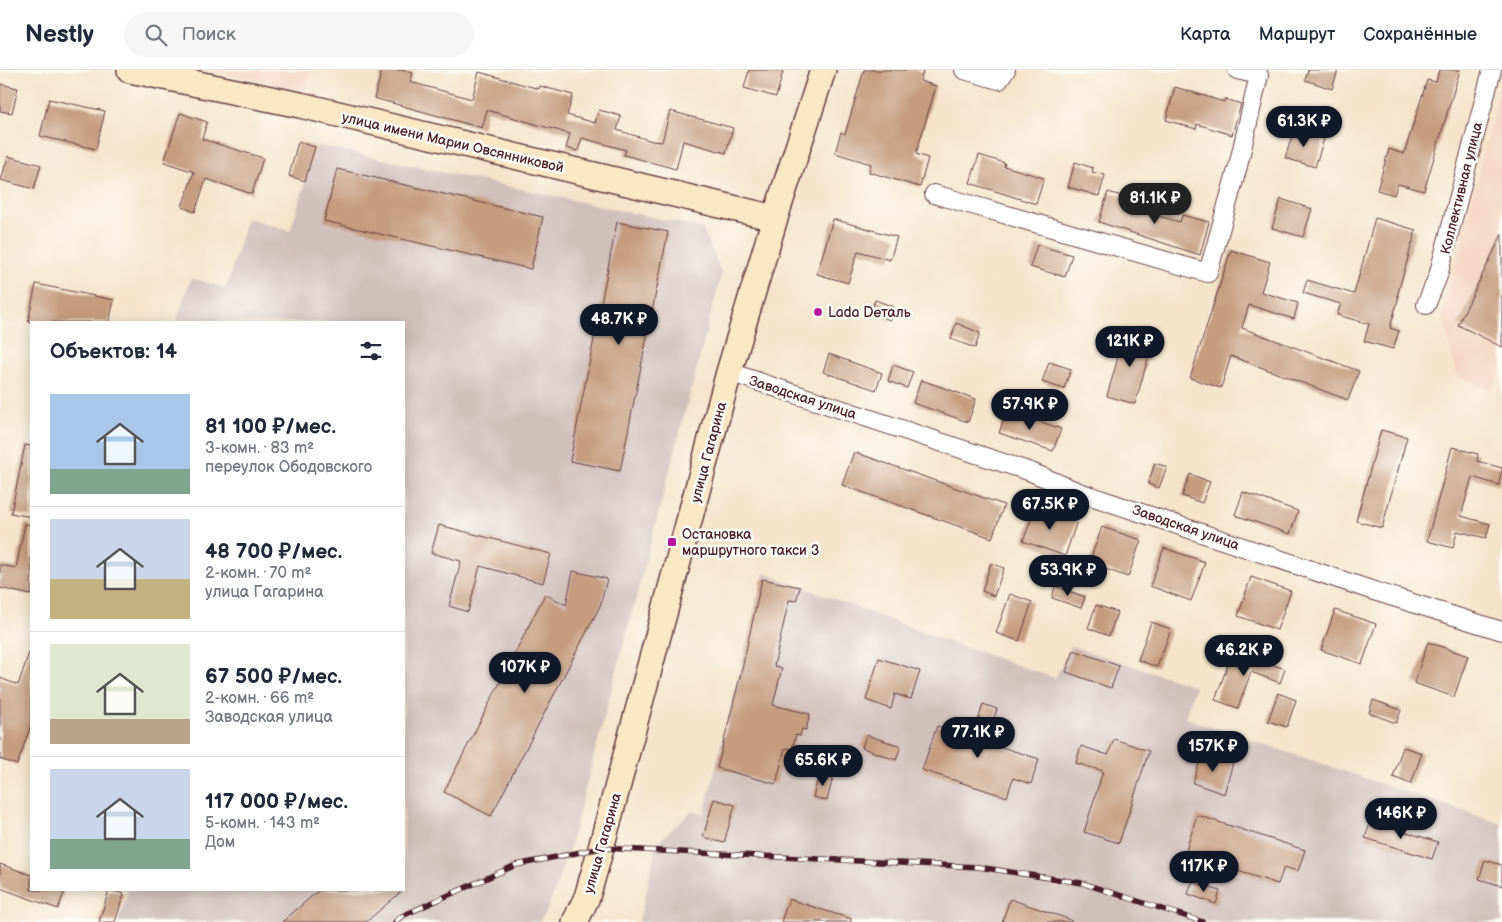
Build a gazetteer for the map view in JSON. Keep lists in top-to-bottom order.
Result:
{
  "streets": {
    "main road": ["улица имени Марии Овсянниковой", "улица Гагарина"],
    "street": ["Коллективная улица", "Заводская улица"]
  },
  "crossings": [
    ["улица имени Марии Овсянниковой", "улица Гагарина"],
    ["Заводская улица", "улица Гагарина"]
  ],
  "places": {
    "other": ["Lada Dеталь"],
    "transit": ["Остановка маршрутного такси 3"]
  },
  "page": {
    "header": "Nestly",
    "search": "Поиск",
    "nav": ["Карта", "Маршрут", "Сохранённые"],
    "price": [
      "61.3K ₽",
      "81.1K ₽",
      "48.7K ₽",
      "121K ₽",
      "57.9K ₽",
      "67.5K ₽",
      "53.9K ₽",
      "46.2K ₽",
      "107K ₽",
      "77.1K ₽",
      "157K ₽",
      "65.6K ₽",
      "146K ₽",
      "117K ₽"
    ],
    "heading": "Объектов: 14",
    "list": [
      {
        "name": "81 100 ₽/мес.",
        "note": "3-комн. · 83 m² · переулок Ободовского"
      },
      {
        "name": "48 700 ₽/мес.",
        "note": "2-комн. · 70 m² · улица Гагарина"
      },
      {
        "name": "67 500 ₽/мес.",
        "note": "2-комн. · 66 m² · Заводская улица"
      },
      {
        "name": "117 000 ₽/мес.",
        "note": "5-комн. · 143 m² · Дом"
      }
    ]
  }
}
